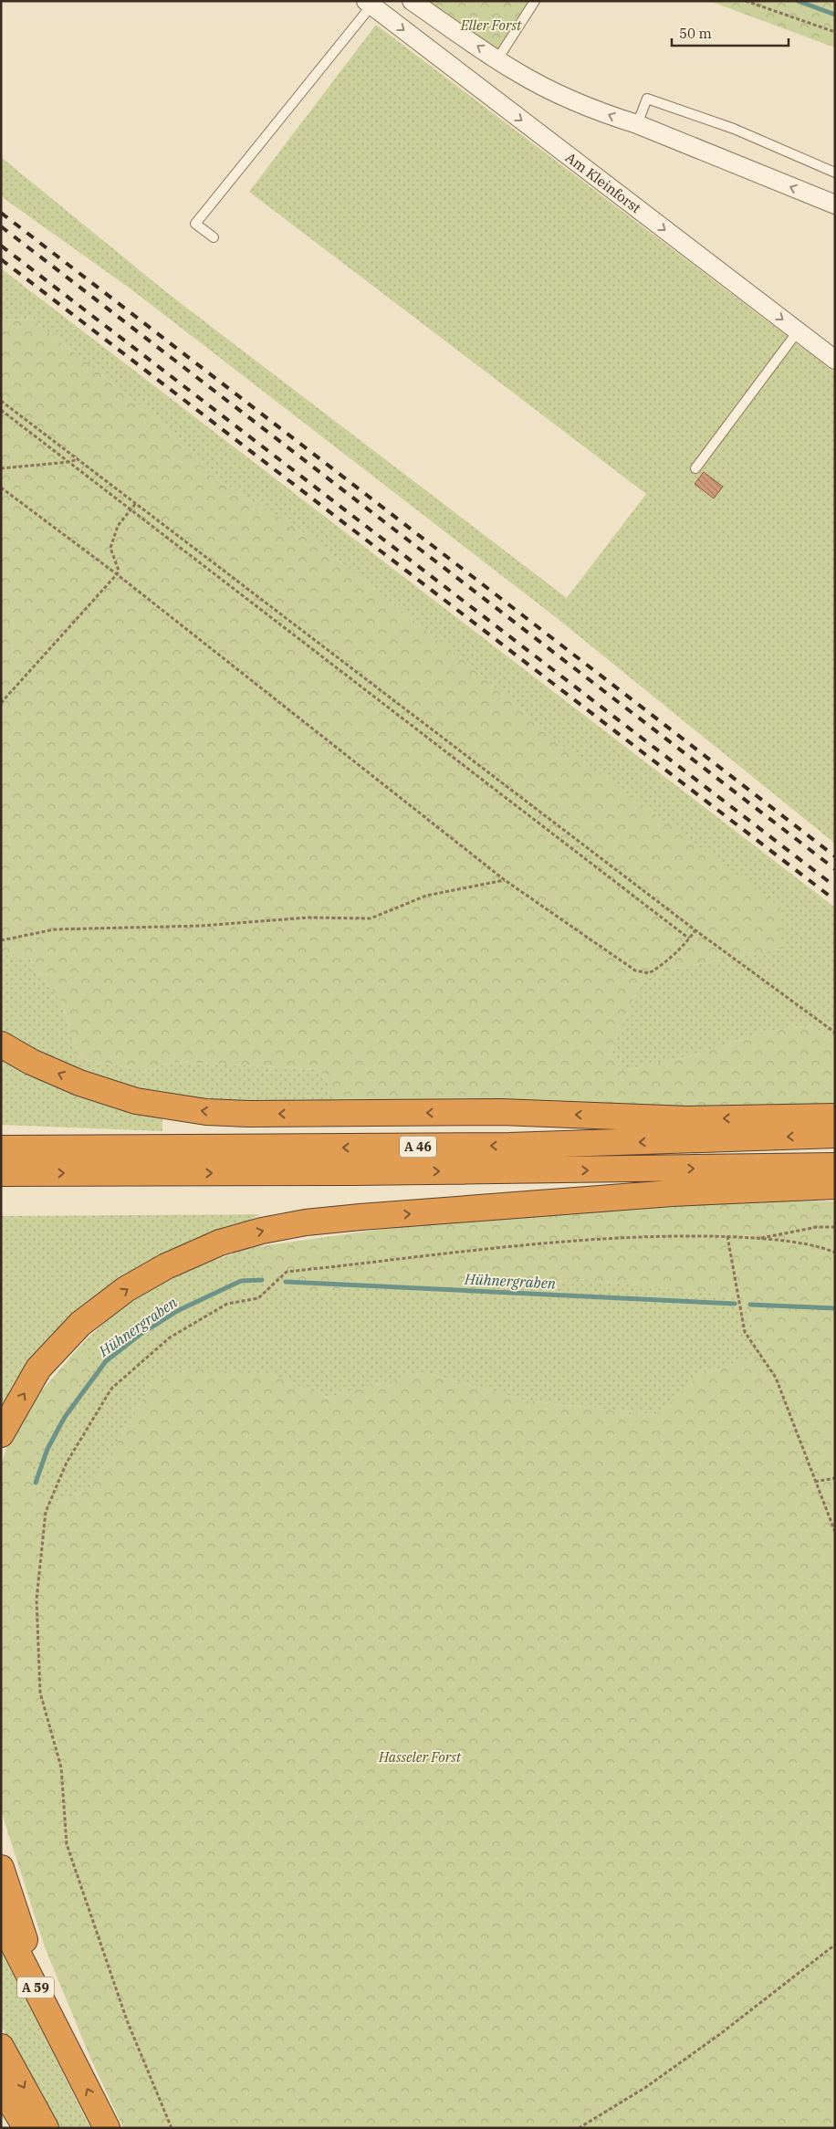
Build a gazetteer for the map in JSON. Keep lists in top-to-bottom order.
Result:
{
  "streets": {
    "highway": ["A 46", "A 59"],
    "street": ["Am Kleinforst"]
  },
  "water": ["Hühnergraben"],
  "parks": ["Eller Forst", "Hasseler Forst"],
  "scale_bar": "50 m"
}
